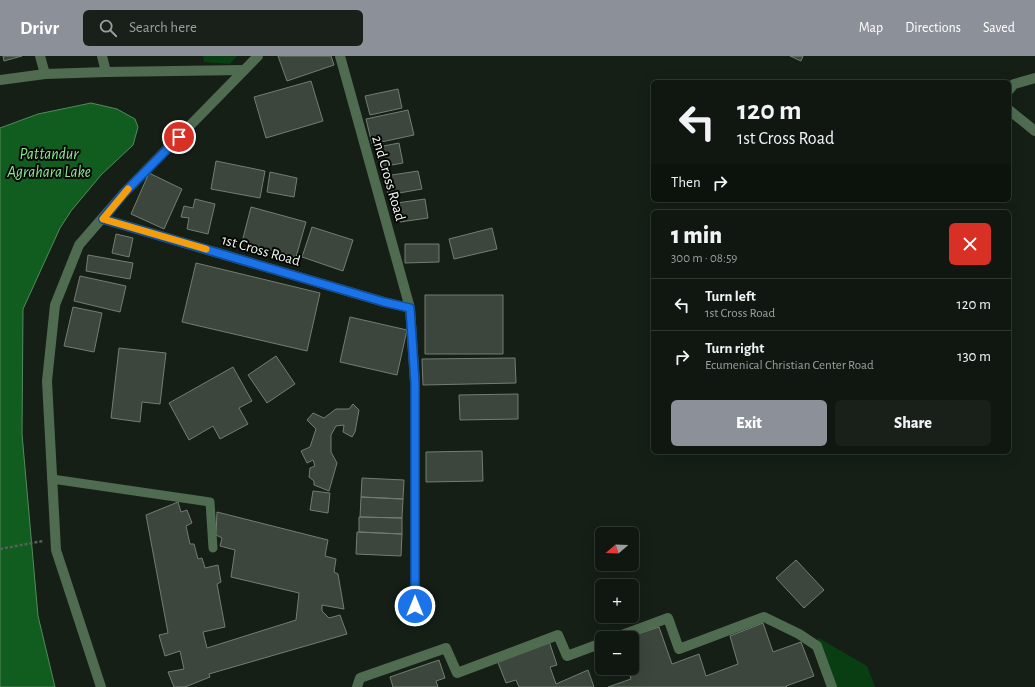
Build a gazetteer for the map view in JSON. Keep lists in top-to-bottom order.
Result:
{
  "streets": {
    "street": ["2nd Cross Road", "1st Cross Road"]
  },
  "crossings": [
    ["2nd Cross Road", "1st Cross Road"]
  ],
  "water": ["Pattandur Agrahara Lake"],
  "north": "left",
  "page": {
    "header": "Drivr",
    "search": "Search here",
    "nav": ["Map", "Directions", "Saved"],
    "turn": ["120 m", "1st Cross Road"],
    "then": "Then",
    "heading": ["1 min", "300 m · 08:59"],
    "list": [
      {
        "name": "Turn left",
        "note": "1st Cross Road",
        "value": "120 m"
      },
      {
        "name": "Turn right",
        "note": "Ecumenical Christian Center Road",
        "value": "130 m"
      }
    ],
    "buttons": ["Exit", "Share"],
    "map_buttons": ["+", "−"]
  }
}
